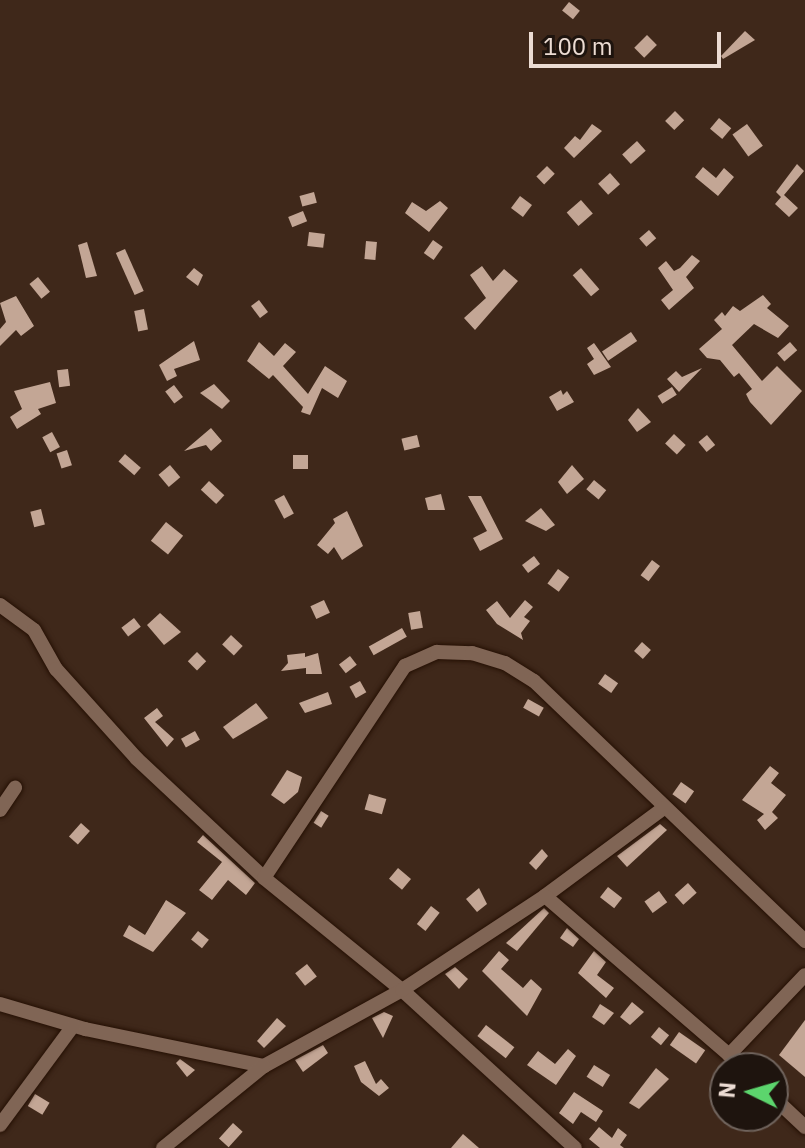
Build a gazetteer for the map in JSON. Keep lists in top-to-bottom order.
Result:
{
  "scale_bar": "100 m",
  "north": "left"
}
